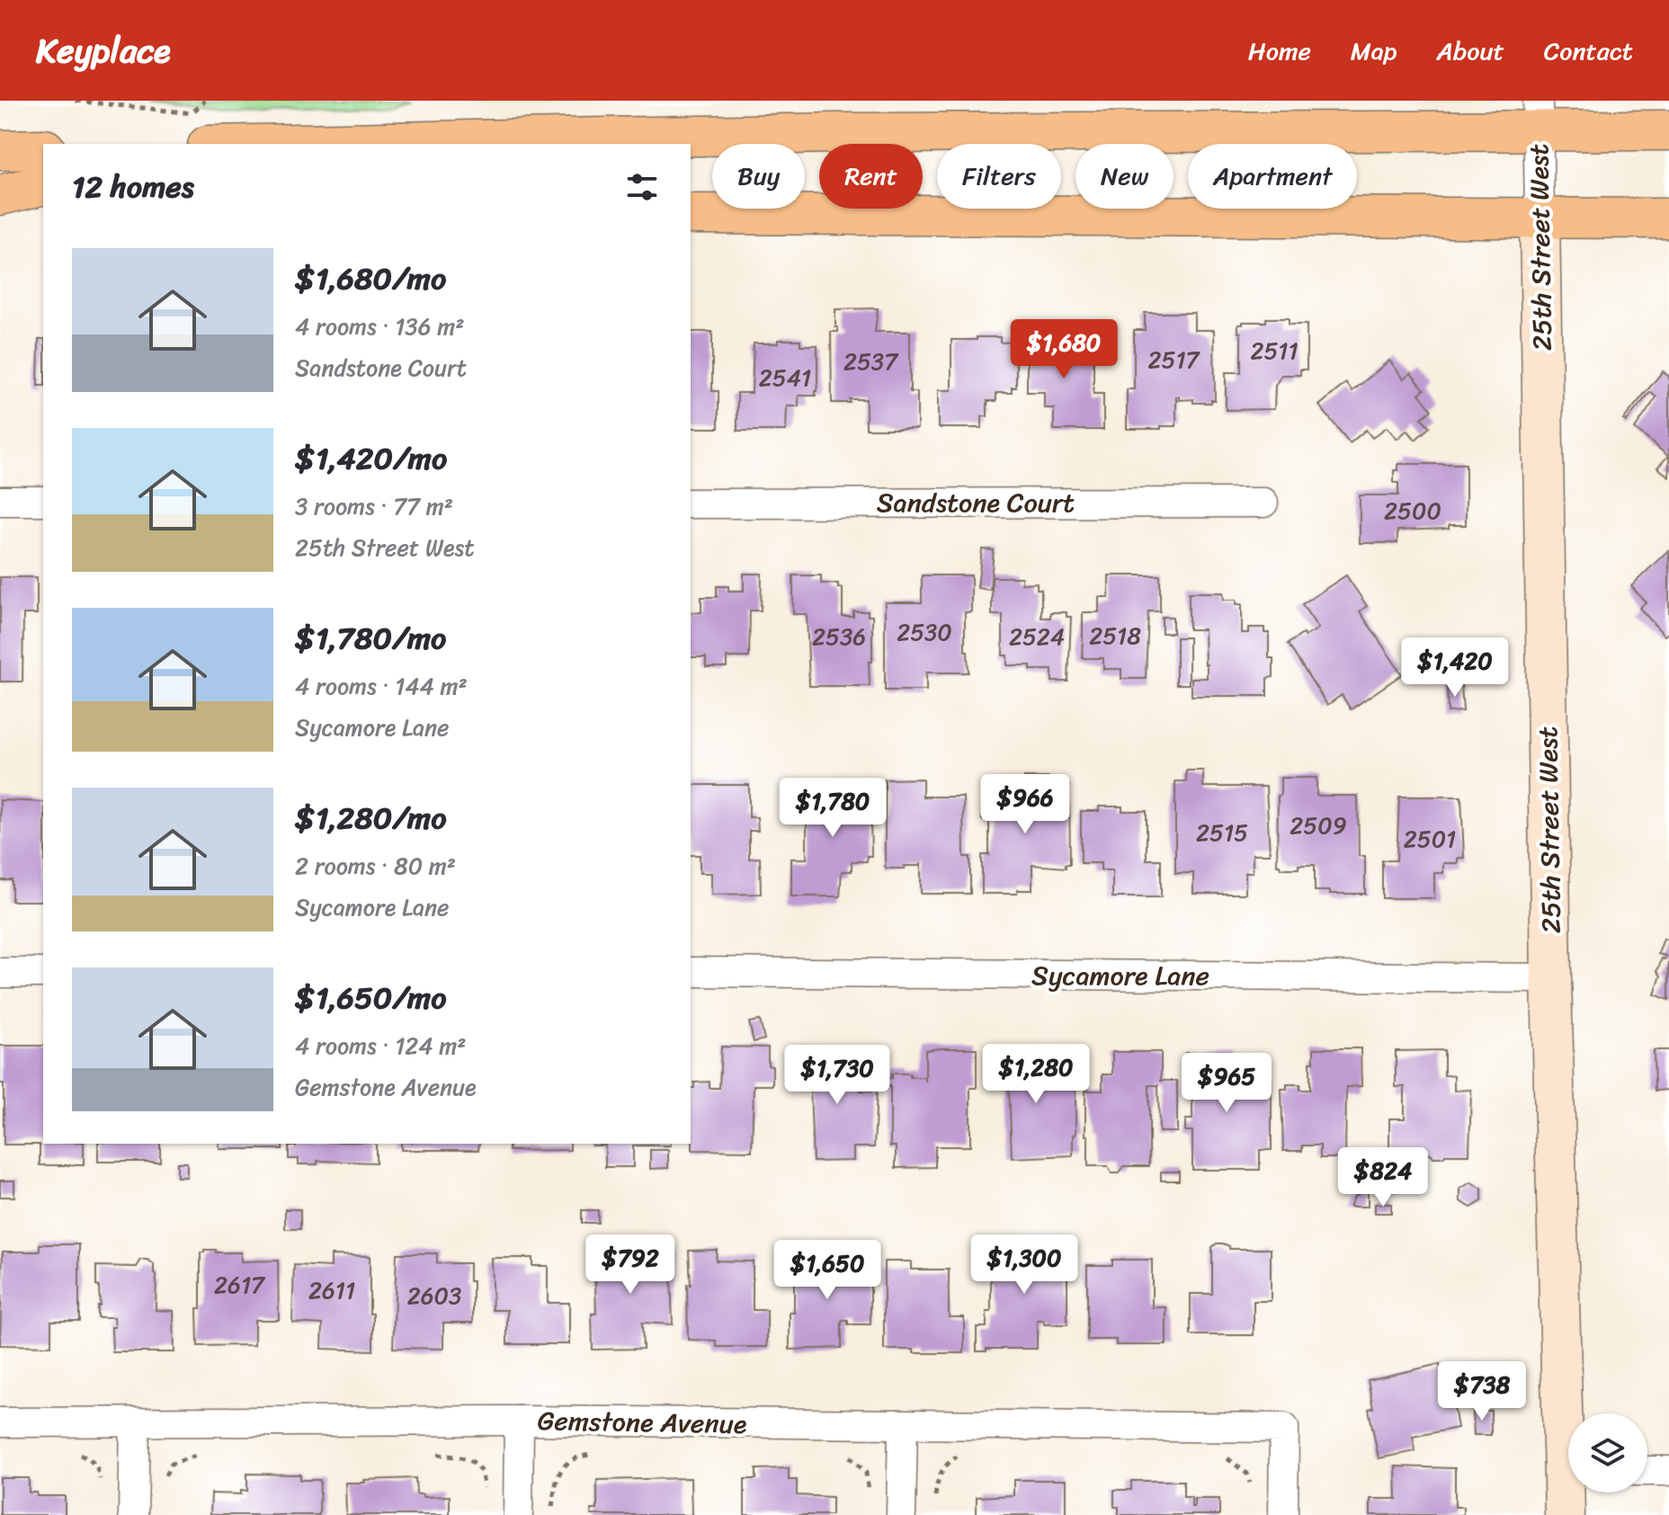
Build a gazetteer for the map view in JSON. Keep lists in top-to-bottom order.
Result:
{
  "streets": {
    "main road": ["25th Street West"],
    "street": ["Sandstone Court", "Sycamore Lane", "Gemstone Avenue"]
  },
  "crossings": [
    ["25th Street West", "Sycamore Lane"]
  ],
  "house_numbers": [
    "2511",
    "2517",
    "2537",
    "2541",
    "2500",
    "2530",
    "2518",
    "2536",
    "2524",
    "2509",
    "2515",
    "2501",
    "2617",
    "2611",
    "2603"
  ],
  "page": {
    "header": "Keyplace",
    "nav": [
      "Home",
      "Map",
      "About",
      "Contact"
    ],
    "chip": [
      "Buy",
      "Rent",
      "Filters",
      "New",
      "Apartment"
    ],
    "heading": "12 homes",
    "list": [
      {
        "name": "$1,680/mo",
        "note": "4 rooms · 136 m² · Sandstone Court"
      },
      {
        "name": "$1,420/mo",
        "note": "3 rooms · 77 m² · 25th Street West"
      },
      {
        "name": "$1,780/mo",
        "note": "4 rooms · 144 m² · Sycamore Lane"
      },
      {
        "name": "$1,280/mo",
        "note": "2 rooms · 80 m² · Sycamore Lane"
      },
      {
        "name": "$1,650/mo",
        "note": "4 rooms · 124 m² · Gemstone Avenue"
      }
    ],
    "price": [
      "$1,680",
      "$1,420",
      "$966",
      "$1,780",
      "$1,280",
      "$1,730",
      "$965",
      "$824",
      "$792",
      "$1,300",
      "$1,650",
      "$738"
    ]
  }
}
